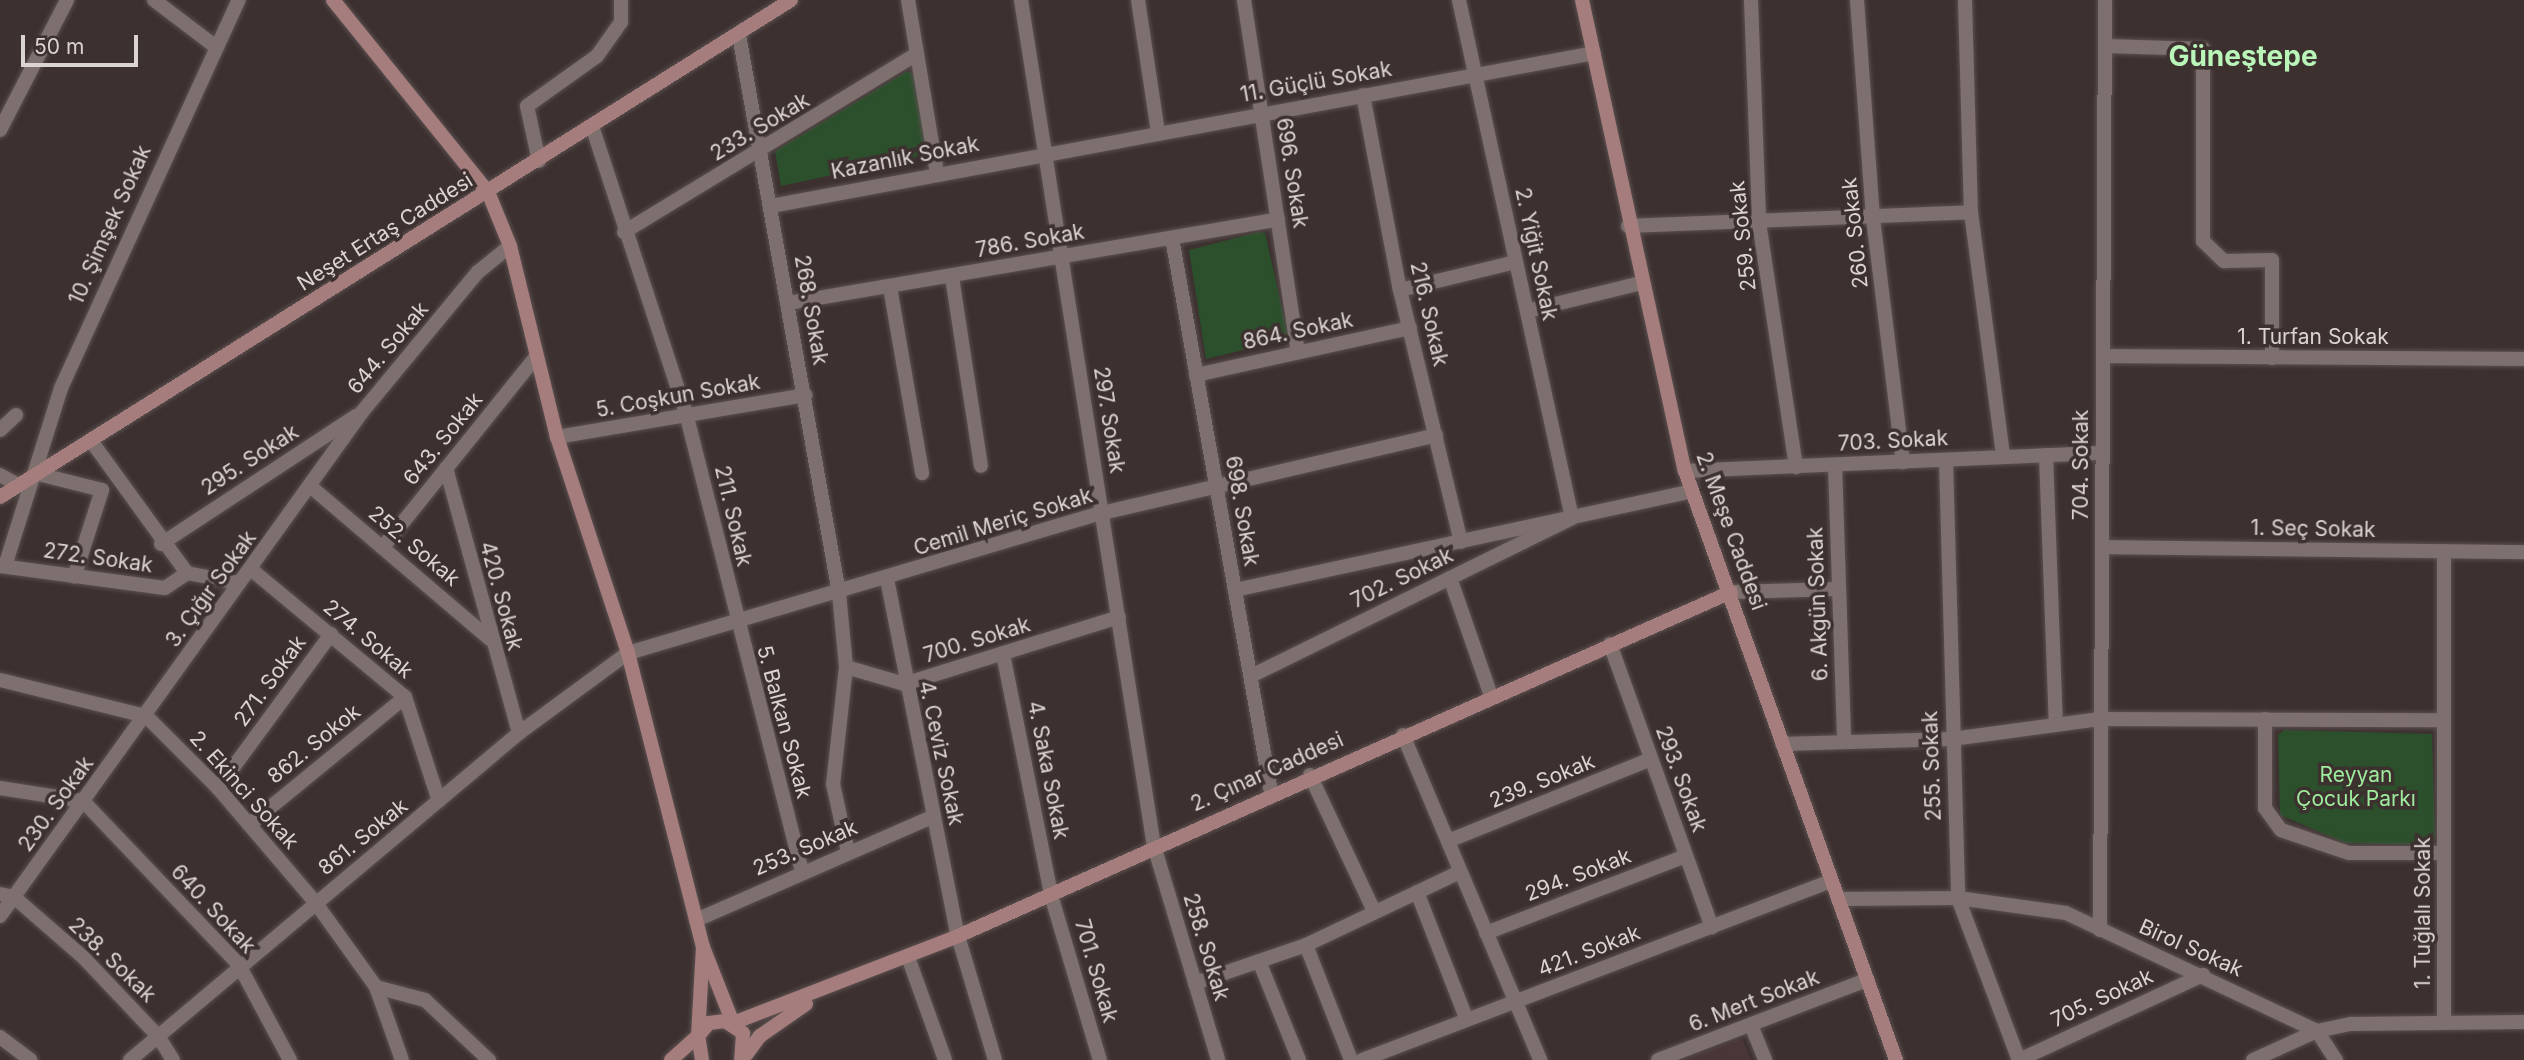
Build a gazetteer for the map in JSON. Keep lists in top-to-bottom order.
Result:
{
  "streets": {
    "street": [
      "11. Güçlü Sokak",
      "233. Sokak",
      "Kazanlık Sokak",
      "696. Sokak",
      "10. Şimşek Sokak",
      "Neşet Ertaş Caddesi",
      "260. Sokak",
      "259. Sokak",
      "786. Sokak",
      "2. Yiğit Sokak",
      "268. Sokak",
      "216. Sokak",
      "864. Sokak",
      "1. Turfan Sokak",
      "644. Sokak",
      "5. Coşkun Sokak",
      "297. Sokak",
      "643. Sokak",
      "703. Sokak",
      "295. Sokak",
      "704. Sokak",
      "698. Sokak",
      "211. Sokak",
      "Cemil Meriç Sokak",
      "1. Seç Sokak",
      "2. Meşe Caddesi",
      "252. Sokak",
      "272. Sokak",
      "702. Sokak",
      "3. Çığır Sokak",
      "420. Sokak",
      "6. Akgün Sokak",
      "274. Sokak",
      "700. Sokak",
      "271. Sokak",
      "5. Balkan Sokak",
      "862. Sokok",
      "4. Ceviz Sokak",
      "255. Sokak",
      "4. Saka Sokak",
      "2. Çınar Caddesi",
      "293. Sokak",
      "239. Sokak",
      "2. Ekinci Sokak",
      "230. Sokak",
      "861. Sokak",
      "253. Sokak",
      "294. Sokak",
      "640. Sokak",
      "1. Tuğlalı Sokak",
      "258. Sokak",
      "Birol Sokak",
      "421. Sokak",
      "238. Sokak",
      "701. Sokak",
      "705. Sokak",
      "6. Mert Sokak"
    ]
  },
  "crossings": [
    ["11. Güçlü Sokak", "Kazanlık Sokak"],
    ["11. Güçlü Sokak", "696. Sokak"],
    ["11. Güçlü Sokak", "2. Yiğit Sokak"],
    ["11. Güçlü Sokak", "216. Sokak"],
    ["11. Güçlü Sokak", "297. Sokak"],
    ["11. Güçlü Sokak", "2. Meşe Caddesi"],
    ["233. Sokak", "268. Sokak"],
    ["233. Sokak", "211. Sokak"],
    ["Kazanlık Sokak", "268. Sokak"],
    ["Kazanlık Sokak", "297. Sokak"],
    ["696. Sokak", "786. Sokak"],
    ["696. Sokak", "864. Sokak"],
    ["10. Şimşek Sokak", "Neşet Ertaş Caddesi"],
    ["10. Şimşek Sokak", "272. Sokak"],
    ["Neşet Ertaş Caddesi", "268. Sokak"],
    ["Neşet Ertaş Caddesi", "211. Sokak"],
    ["260. Sokak", "703. Sokak"],
    ["259. Sokak", "703. Sokak"],
    ["786. Sokak", "268. Sokak"],
    ["786. Sokak", "297. Sokak"],
    ["786. Sokak", "698. Sokak"],
    ["2. Yiğit Sokak", "702. Sokak"],
    ["268. Sokak", "5. Coşkun Sokak"],
    ["268. Sokak", "Cemil Meriç Sokak"],
    ["268. Sokak", "700. Sokak"],
    ["268. Sokak", "253. Sokak"],
    ["216. Sokak", "864. Sokak"],
    ["216. Sokak", "Cemil Meriç Sokak"],
    ["216. Sokak", "702. Sokak"],
    ["864. Sokak", "698. Sokak"],
    ["1. Turfan Sokak", "704. Sokak"],
    ["644. Sokak", "295. Sokak"],
    ["644. Sokak", "252. Sokak"],
    ["644. Sokak", "3. Çığır Sokak"],
    ["5. Coşkun Sokak", "211. Sokak"],
    ["297. Sokak", "Cemil Meriç Sokak"],
    ["297. Sokak", "700. Sokak"],
    ["297. Sokak", "2. Çınar Caddesi"],
    ["297. Sokak", "258. Sokak"],
    ["643. Sokak", "252. Sokak"],
    ["643. Sokak", "420. Sokak"],
    ["703. Sokak", "704. Sokak"],
    ["703. Sokak", "2. Meşe Caddesi"],
    ["703. Sokak", "6. Akgün Sokak"],
    ["703. Sokak", "255. Sokak"],
    ["704. Sokak", "1. Seç Sokak"],
    ["704. Sokak", "Birol Sokak"],
    ["698. Sokak", "Cemil Meriç Sokak"],
    ["698. Sokak", "702. Sokak"],
    ["698. Sokak", "2. Çınar Caddesi"],
    ["211. Sokak", "Cemil Meriç Sokak"],
    ["211. Sokak", "5. Balkan Sokak"],
    ["Cemil Meriç Sokak", "5. Balkan Sokak"],
    ["Cemil Meriç Sokak", "4. Ceviz Sokak"],
    ["Cemil Meriç Sokak", "861. Sokak"],
    ["1. Seç Sokak", "1. Tuğlalı Sokak"],
    ["2. Meşe Caddesi", "702. Sokak"],
    ["2. Meşe Caddesi", "2. Çınar Caddesi"],
    ["2. Meşe Caddesi", "Birol Sokak"],
    ["2. Meşe Caddesi", "421. Sokak"],
    ["2. Meşe Caddesi", "6. Mert Sokak"],
    ["252. Sokak", "3. Çığır Sokak"],
    ["252. Sokak", "420. Sokak"],
    ["3. Çığır Sokak", "274. Sokak"],
    ["3. Çığır Sokak", "2. Ekinci Sokak"],
    ["3. Çığır Sokak", "230. Sokak"],
    ["420. Sokak", "861. Sokak"],
    ["274. Sokak", "271. Sokak"],
    ["274. Sokak", "862. Sokok"],
    ["274. Sokak", "861. Sokak"],
    ["700. Sokak", "4. Ceviz Sokak"],
    ["700. Sokak", "4. Saka Sokak"],
    ["271. Sokak", "2. Ekinci Sokak"],
    ["5. Balkan Sokak", "253. Sokak"],
    ["862. Sokok", "2. Ekinci Sokak"],
    ["4. Ceviz Sokak", "2. Çınar Caddesi"],
    ["4. Ceviz Sokak", "253. Sokak"],
    ["255. Sokak", "Birol Sokak"],
    ["255. Sokak", "705. Sokak"],
    ["4. Saka Sokak", "2. Çınar Caddesi"],
    ["4. Saka Sokak", "701. Sokak"],
    ["2. Çınar Caddesi", "293. Sokak"],
    ["2. Çınar Caddesi", "258. Sokak"],
    ["2. Çınar Caddesi", "701. Sokak"],
    ["293. Sokak", "239. Sokak"],
    ["293. Sokak", "294. Sokak"],
    ["293. Sokak", "421. Sokak"],
    ["2. Ekinci Sokak", "230. Sokak"],
    ["2. Ekinci Sokak", "861. Sokak"],
    ["230. Sokak", "640. Sokak"],
    ["230. Sokak", "238. Sokak"],
    ["861. Sokak", "640. Sokak"],
    ["861. Sokak", "238. Sokak"],
    ["1. Tuğlalı Sokak", "Birol Sokak"],
    ["Birol Sokak", "705. Sokak"]
  ],
  "districts": ["Güneştepe"],
  "parks": ["Reyyan Çocuk Parkı"],
  "scale_bar": "50 m"
}
